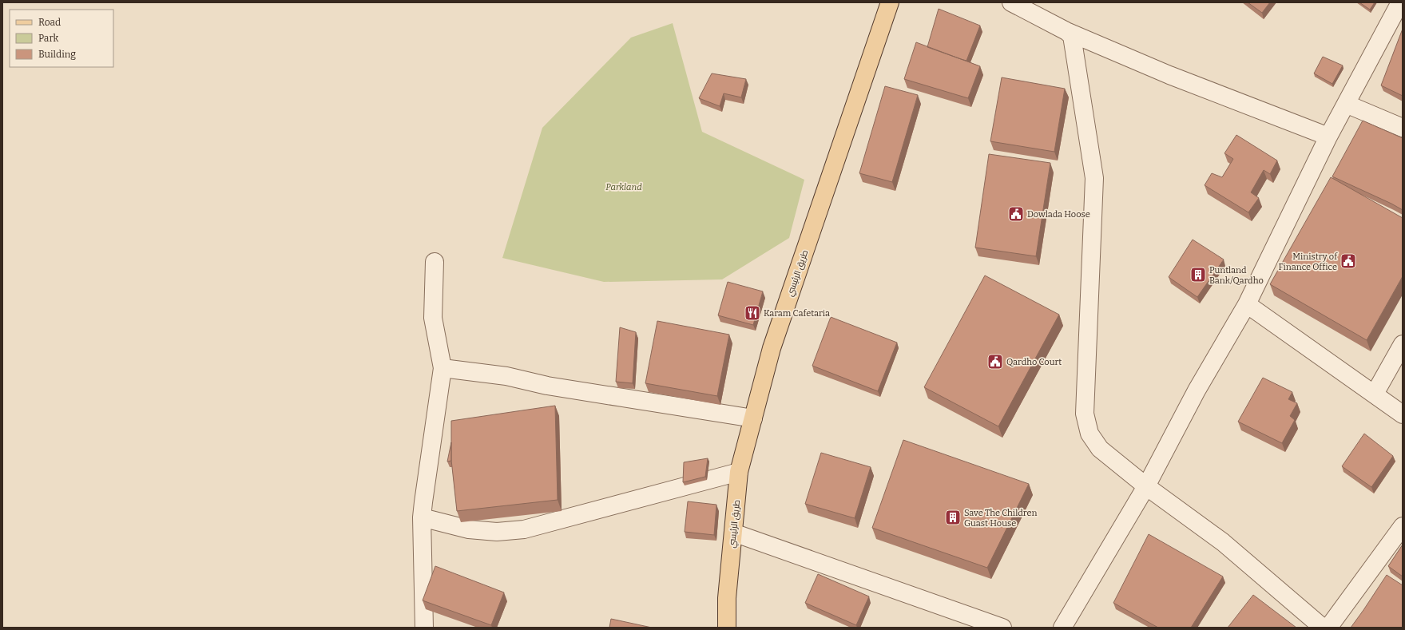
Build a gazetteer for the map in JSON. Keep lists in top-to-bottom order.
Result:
{
  "streets": {
    "main road": ["طريق الرئيسي"]
  },
  "parks": ["Parkland"],
  "places": {
    "public building": ["Dowlada Hoose", "Ministry of Finance Office", "Qardho Court"],
    "building": ["Puntland Bank/Qardho", "Save The Children Guast House"],
    "restaurant": ["Karam Cafetaria"]
  },
  "legend": ["Road", "Park", "Building"]
}
